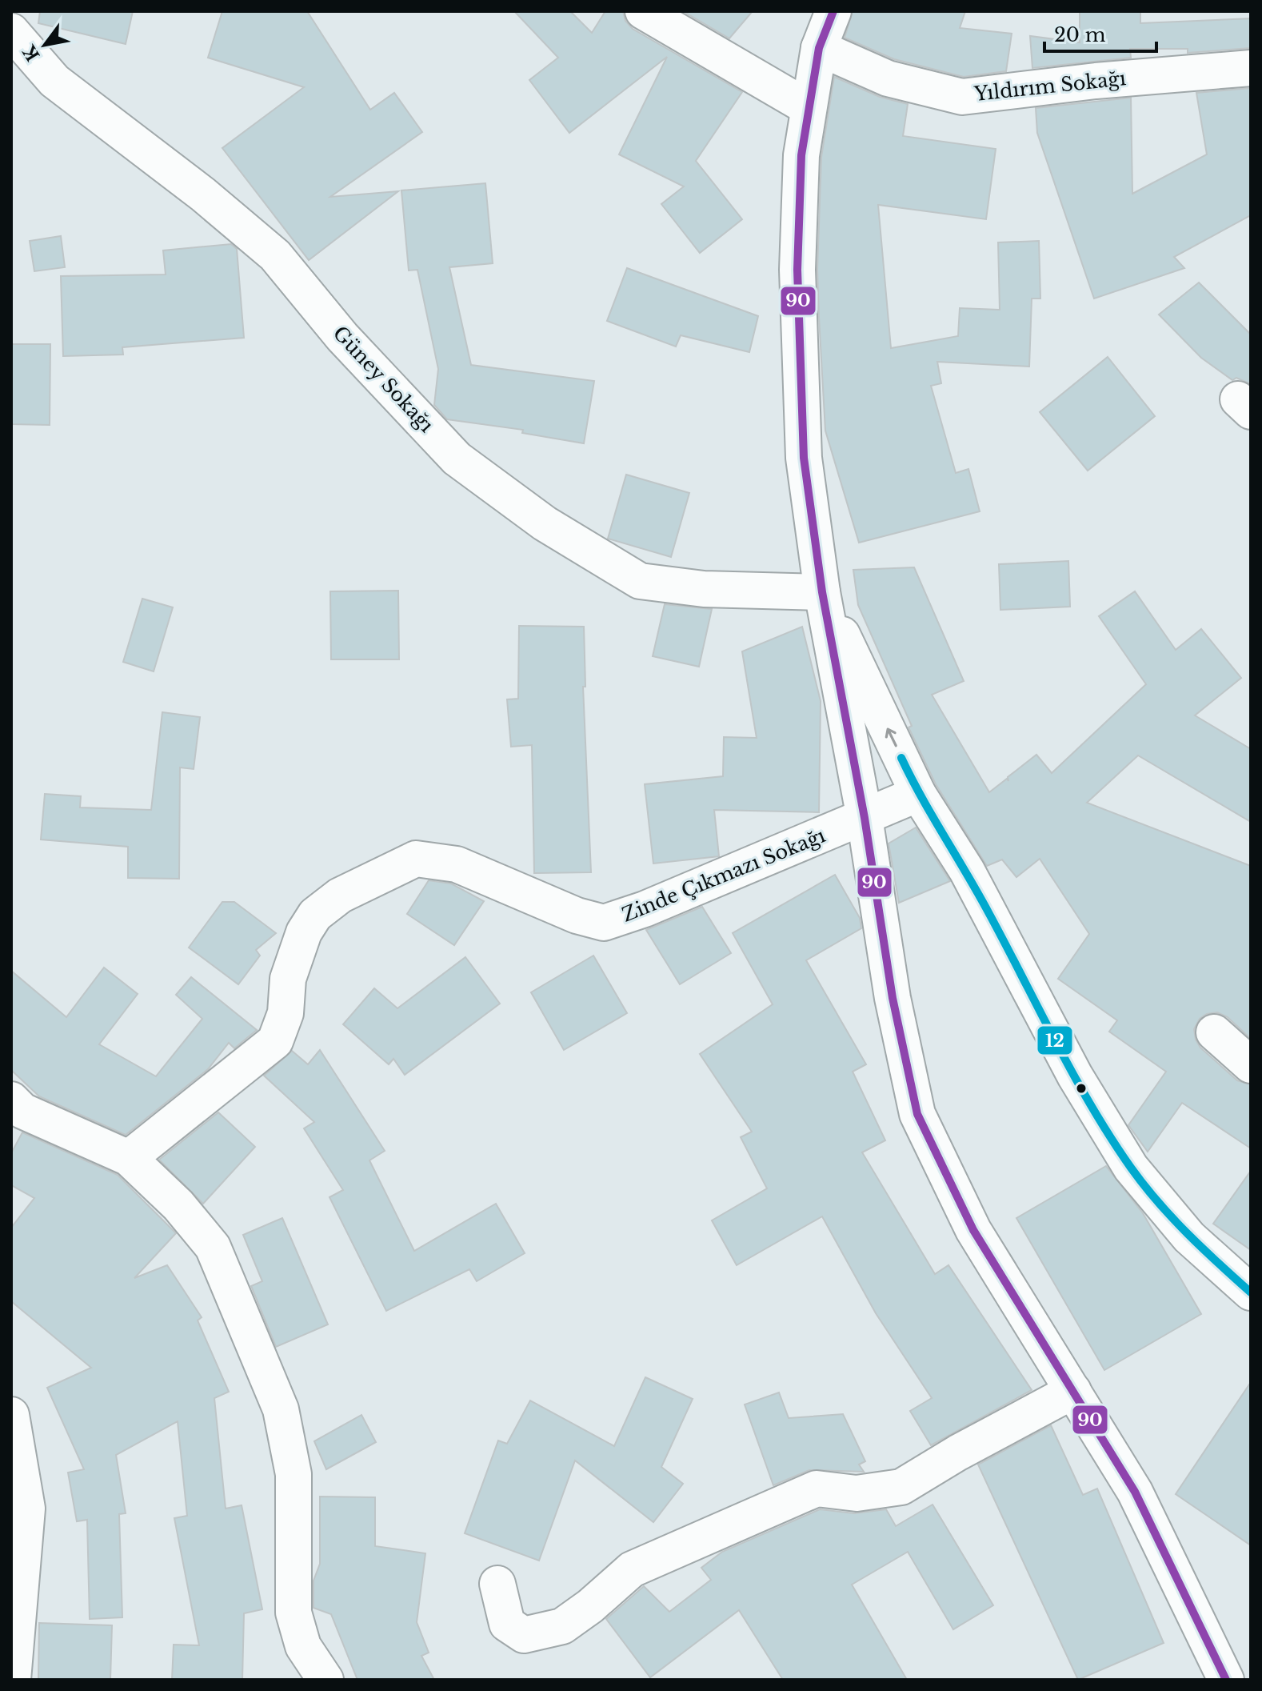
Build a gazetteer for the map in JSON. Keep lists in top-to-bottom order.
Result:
{
  "streets": {
    "street": ["Yıldırım Sokağı", "Güney Sokağı", "Zinde Çıkmazı Sokağı"]
  },
  "lines": ["transit line 90", "transit line 12"],
  "scale_bar": "20 m",
  "north": "bottom left"
}
